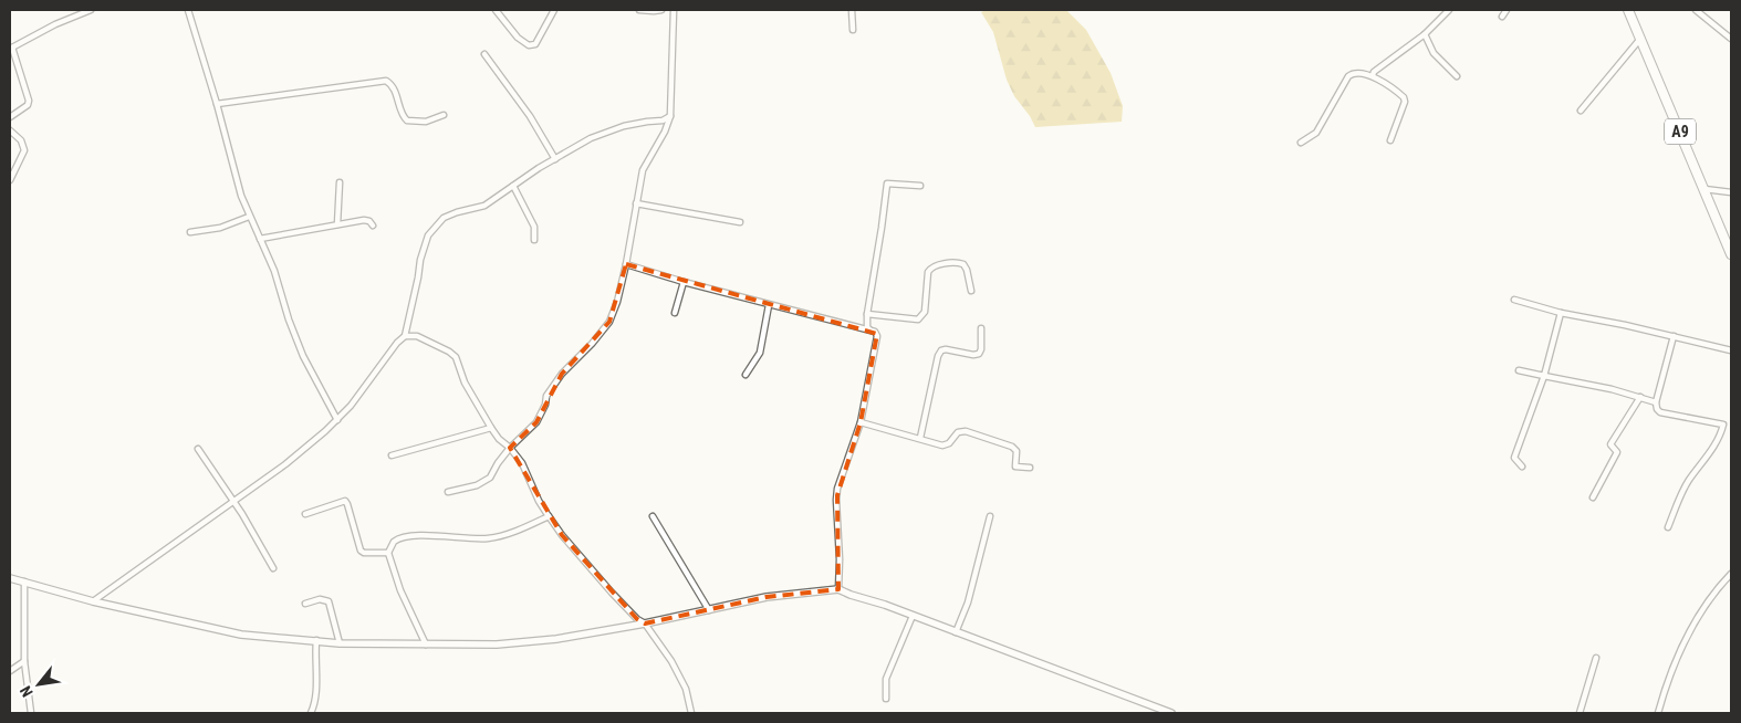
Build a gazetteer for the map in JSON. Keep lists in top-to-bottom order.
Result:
{
  "streets": {
    "main road": ["A9"]
  },
  "north": "bottom left"
}
